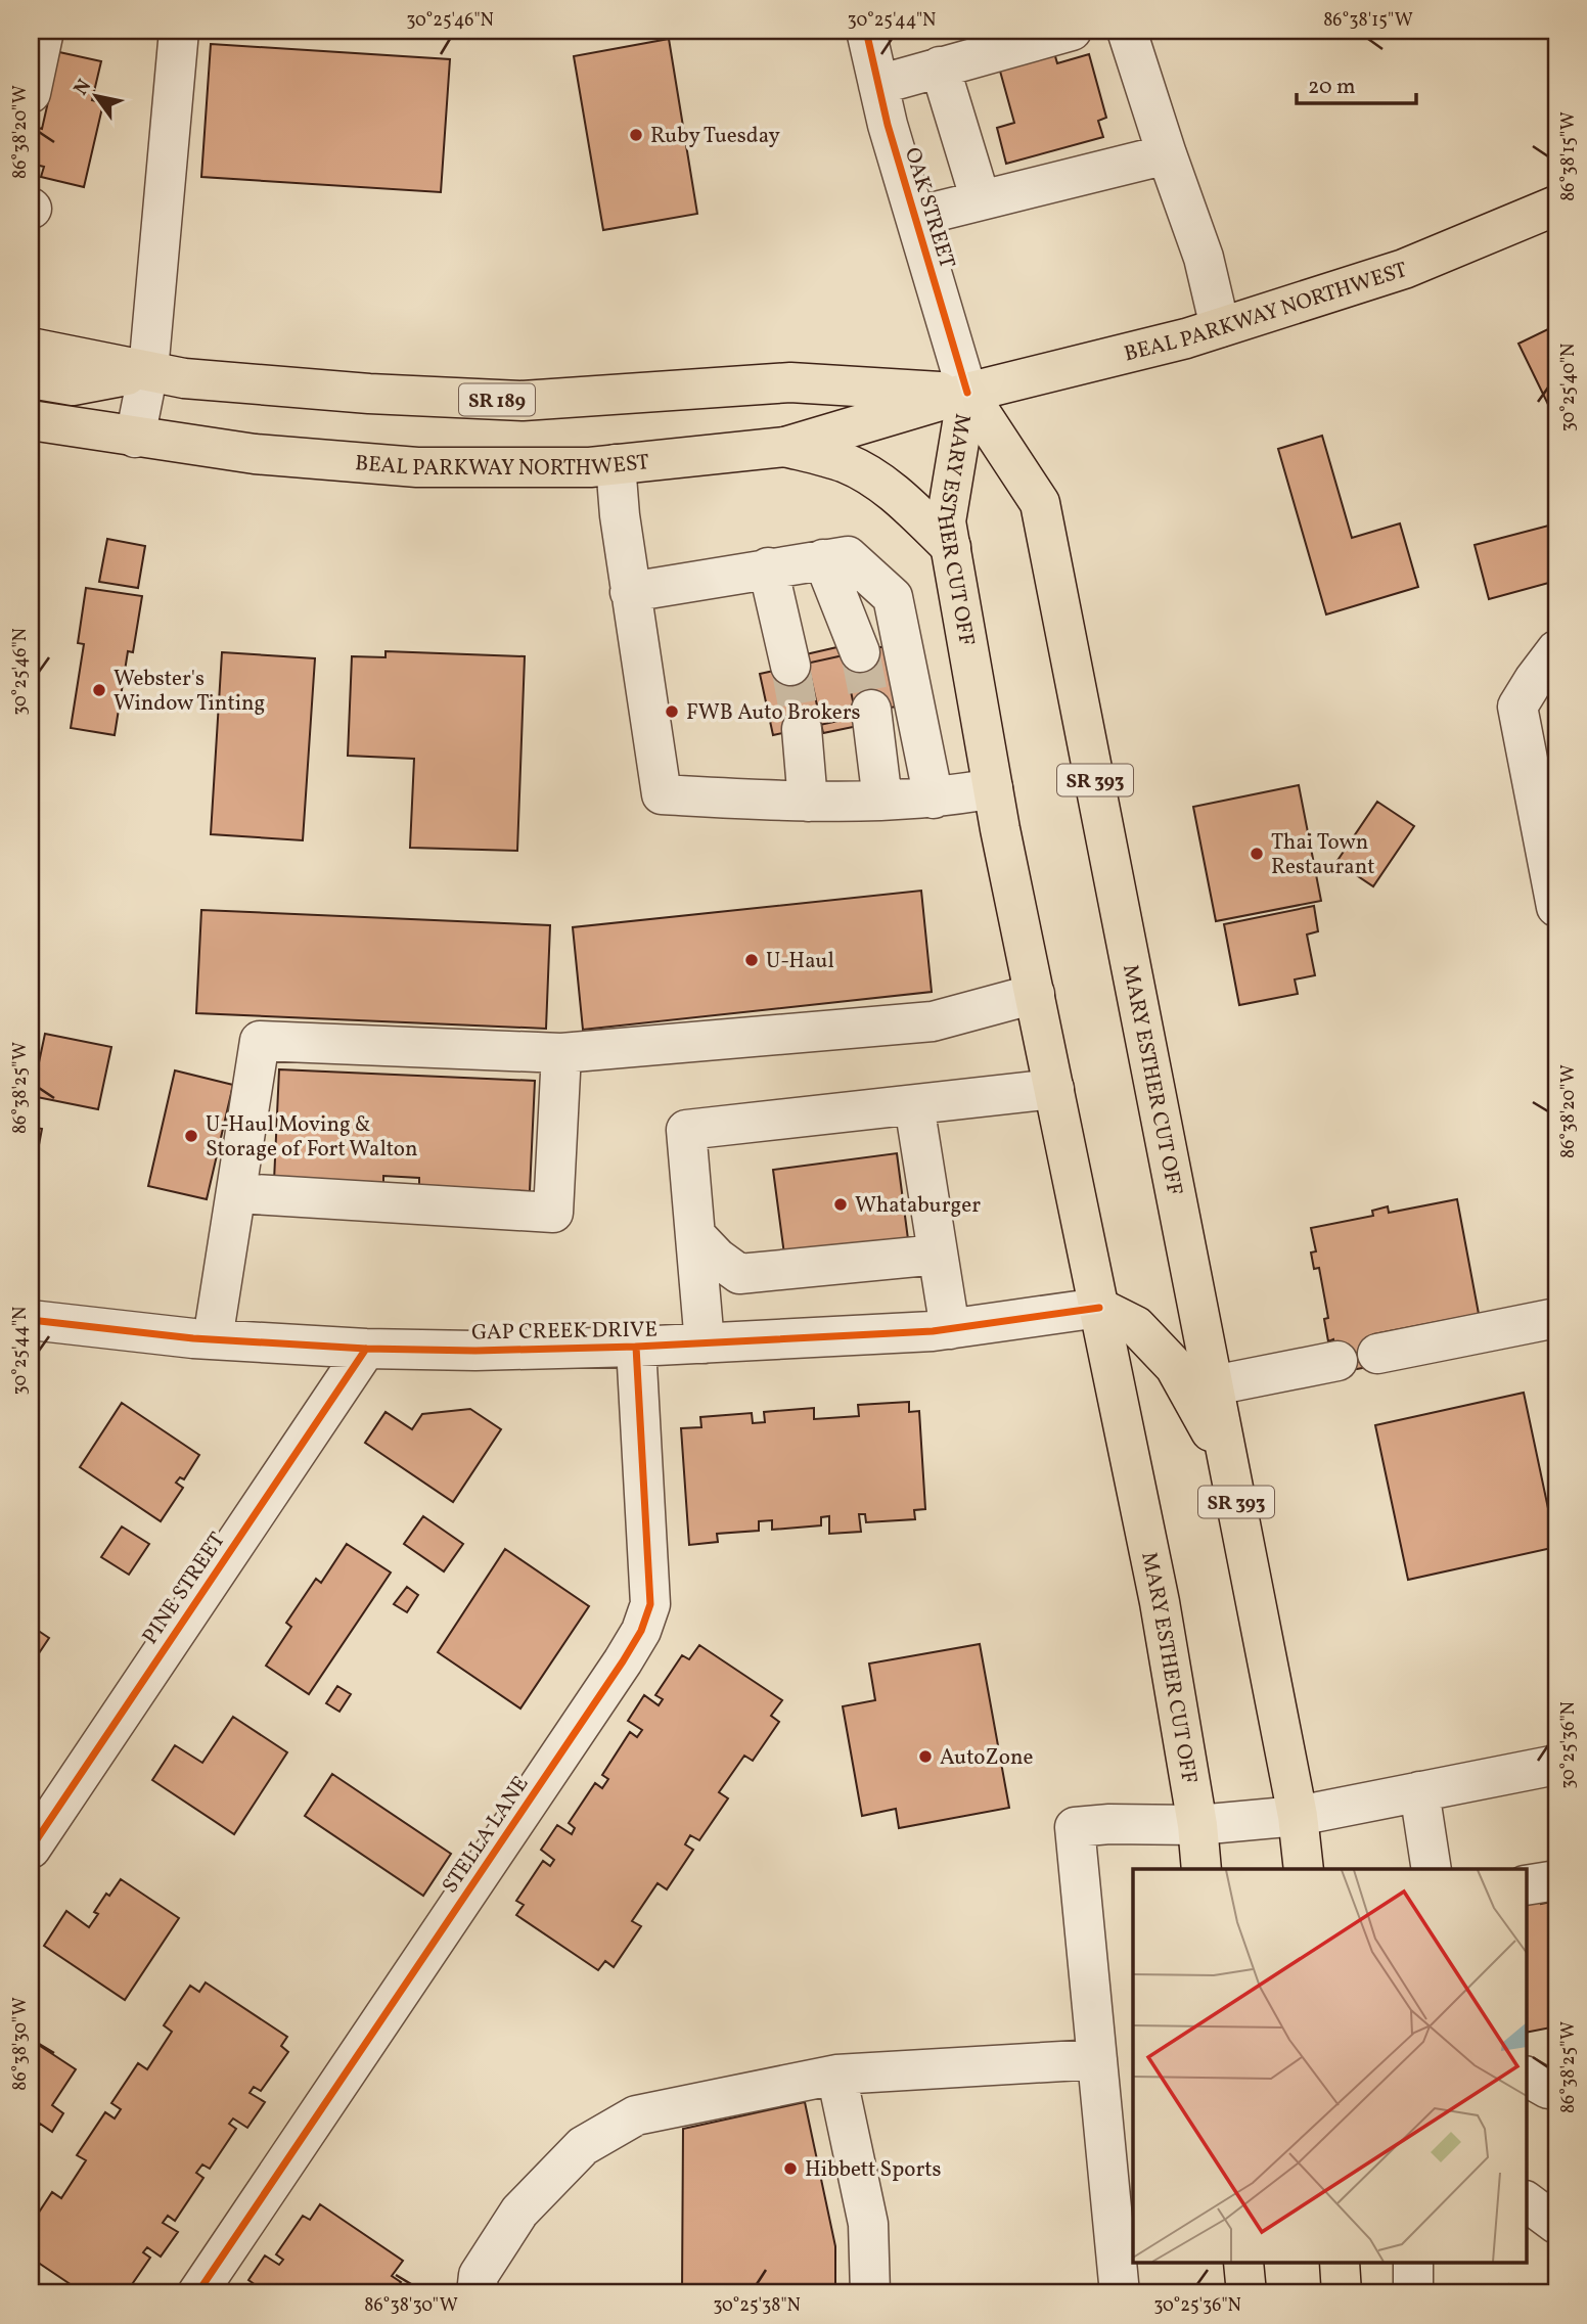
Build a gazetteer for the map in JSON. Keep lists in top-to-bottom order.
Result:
{
  "streets": {
    "main road": [
      "BEAL PARKWAY NORTHWEST",
      "SR 189",
      "MARY ESTHER CUT OFF",
      "SR 393"
    ],
    "street": [
      "OAK STREET",
      "GAP CREEK DRIVE",
      "PINE STREET",
      "STELLA LANE"
    ]
  },
  "crossings": [
    ["OAK STREET", "BEAL PARKWAY NORTHWEST"],
    ["OAK STREET", "MARY ESTHER CUT OFF"],
    ["BEAL PARKWAY NORTHWEST", "MARY ESTHER CUT OFF"],
    ["MARY ESTHER CUT OFF", "GAP CREEK DRIVE"],
    ["GAP CREEK DRIVE", "PINE STREET"],
    ["GAP CREEK DRIVE", "STELLA LANE"]
  ],
  "places": [
    "Ruby Tuesday",
    "Webster's Window Tinting",
    "FWB Auto Brokers",
    "Thai Town Restaurant",
    "U-Haul",
    "U-Haul Moving & Storage of Fort Walton",
    "Whataburger",
    "AutoZone",
    "Hibbett Sports"
  ],
  "scale_bar": "20 m",
  "north": "top left",
  "coordinates": [
    "30°25'46\"N",
    "30°25'44\"N",
    "86°38'15\"W",
    "86°38'20\"W",
    "30°25'40\"N",
    "86°38'25\"W",
    "30°25'36\"N",
    "86°38'30\"W",
    "30°25'38\"N"
  ]
}
